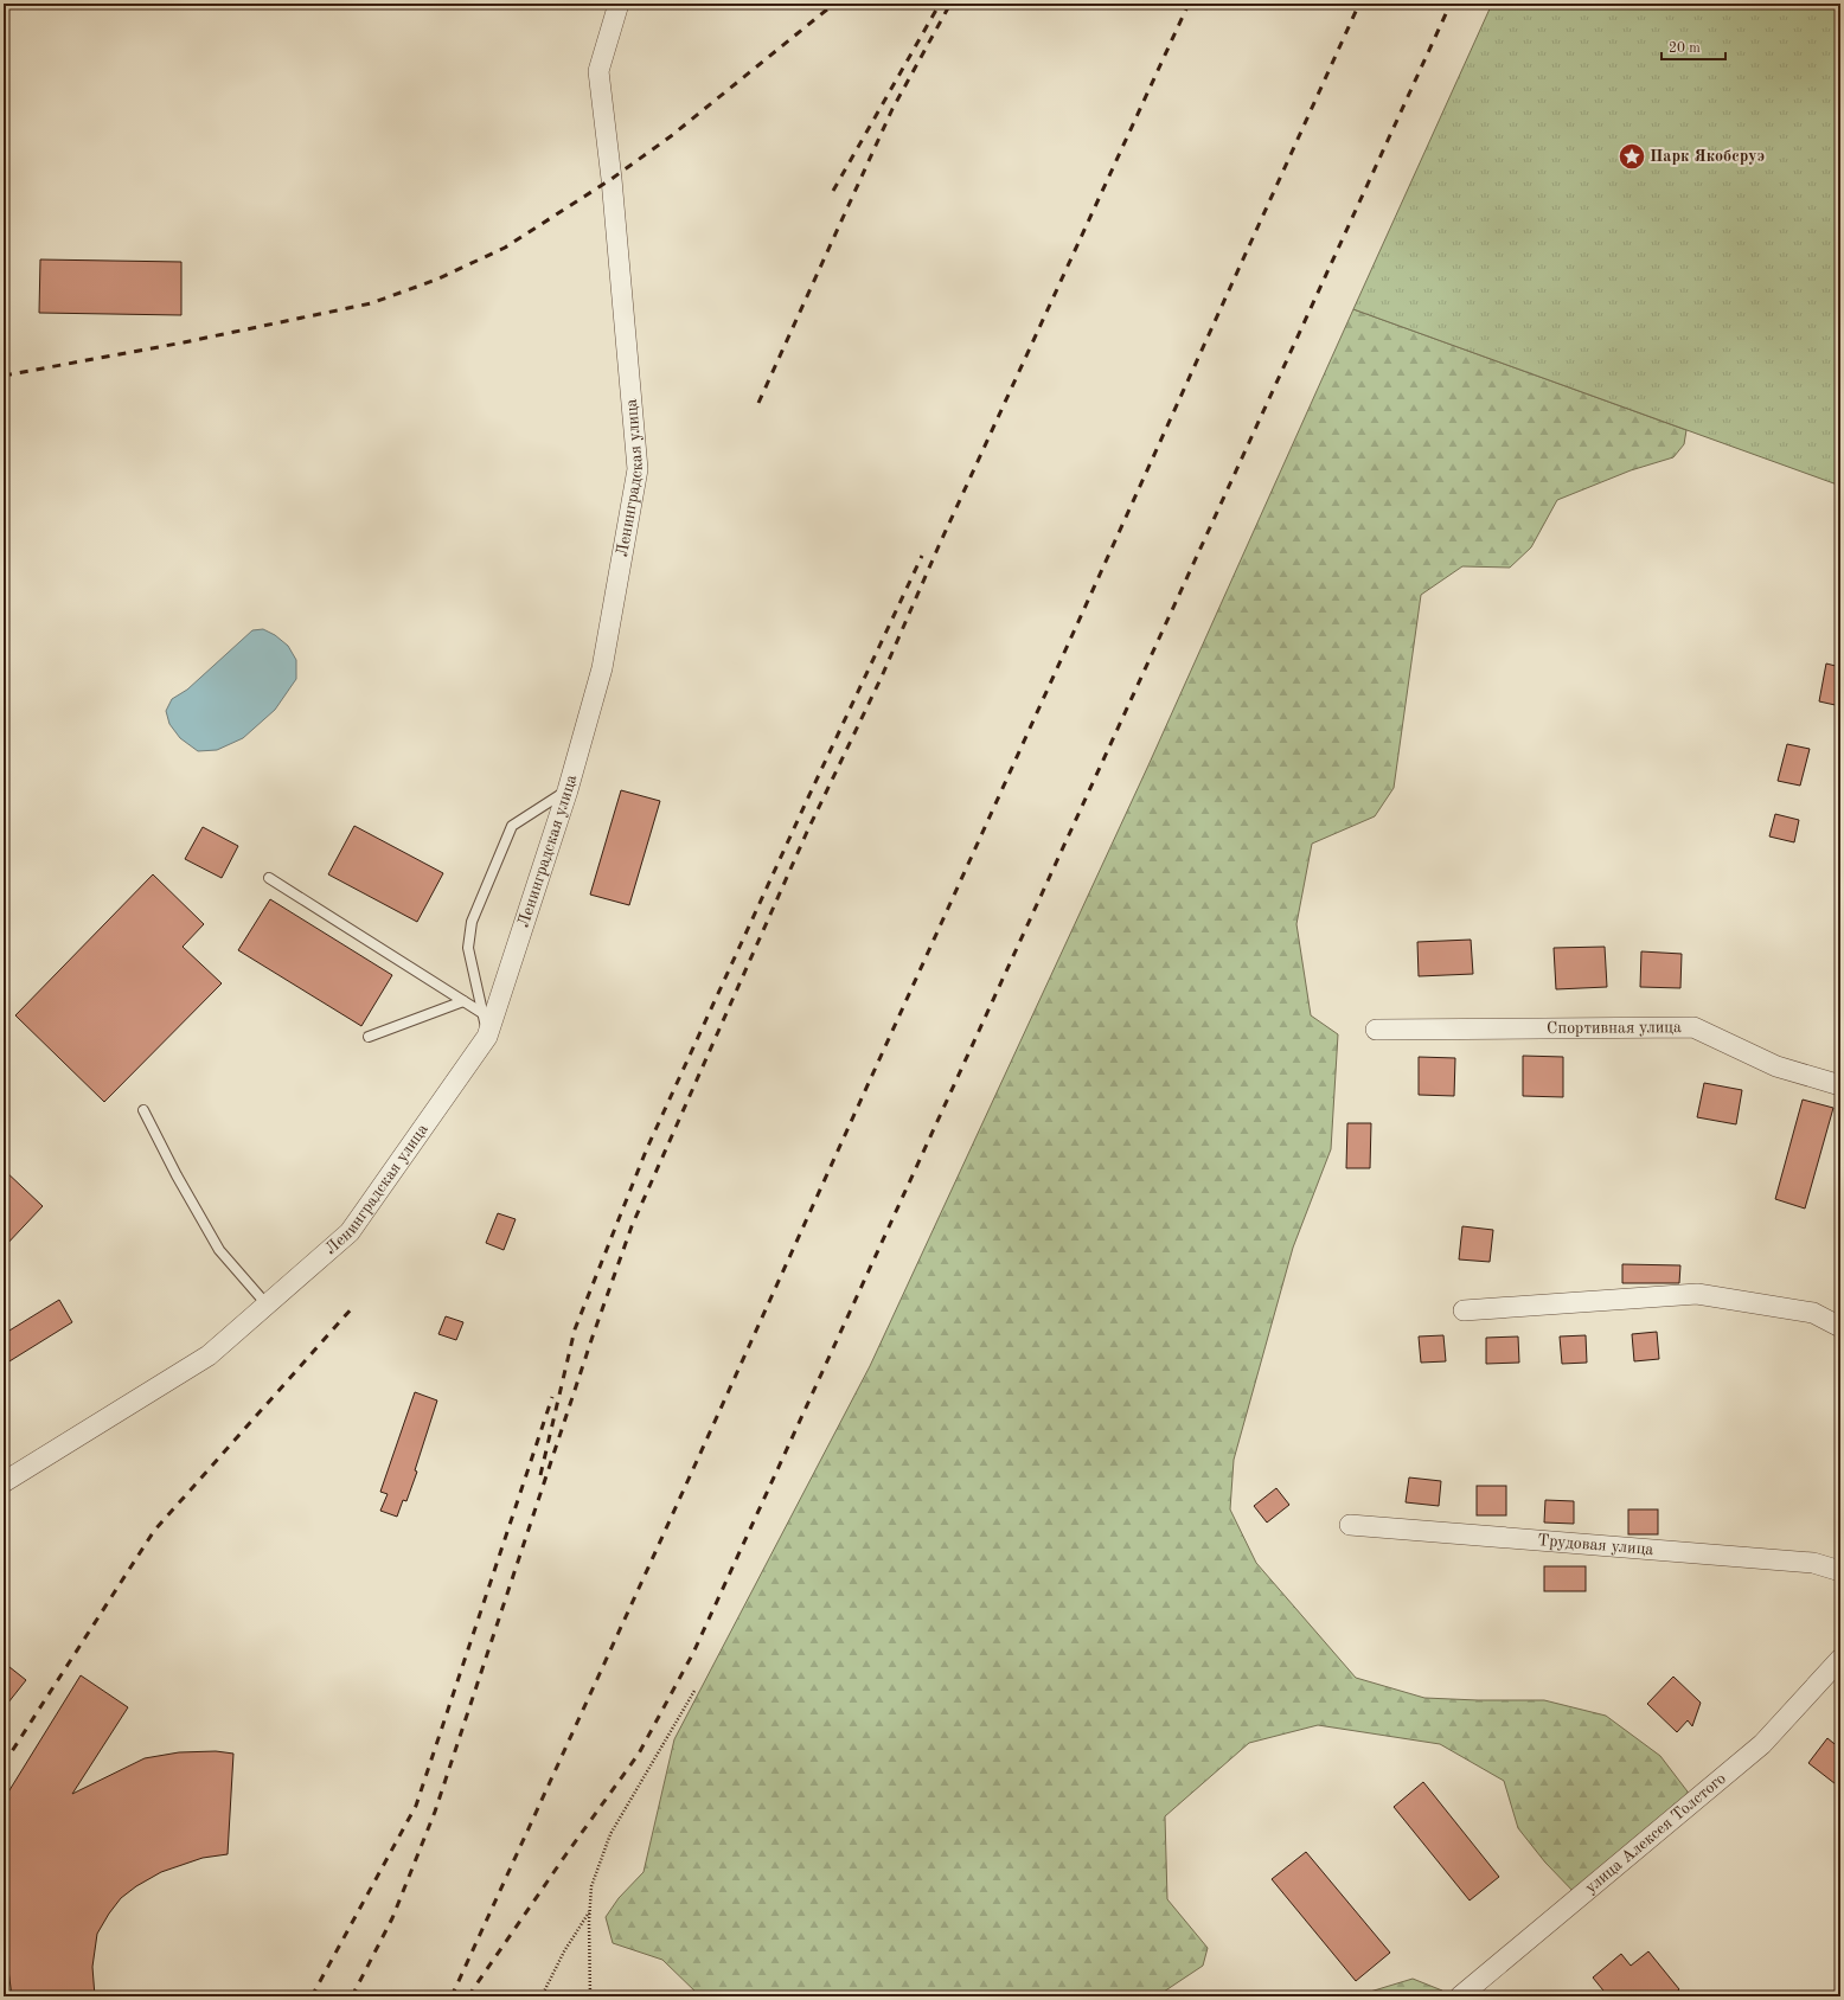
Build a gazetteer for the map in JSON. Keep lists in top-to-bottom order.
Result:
{
  "streets": {
    "street": [
      "Ленинградская улица",
      "Спортивная улица",
      "Трудовая улица",
      "улица Алексея Толстого"
    ]
  },
  "places": {
    "place": ["Парк Якобсруэ"]
  },
  "scale_bar": "20 m"
}
